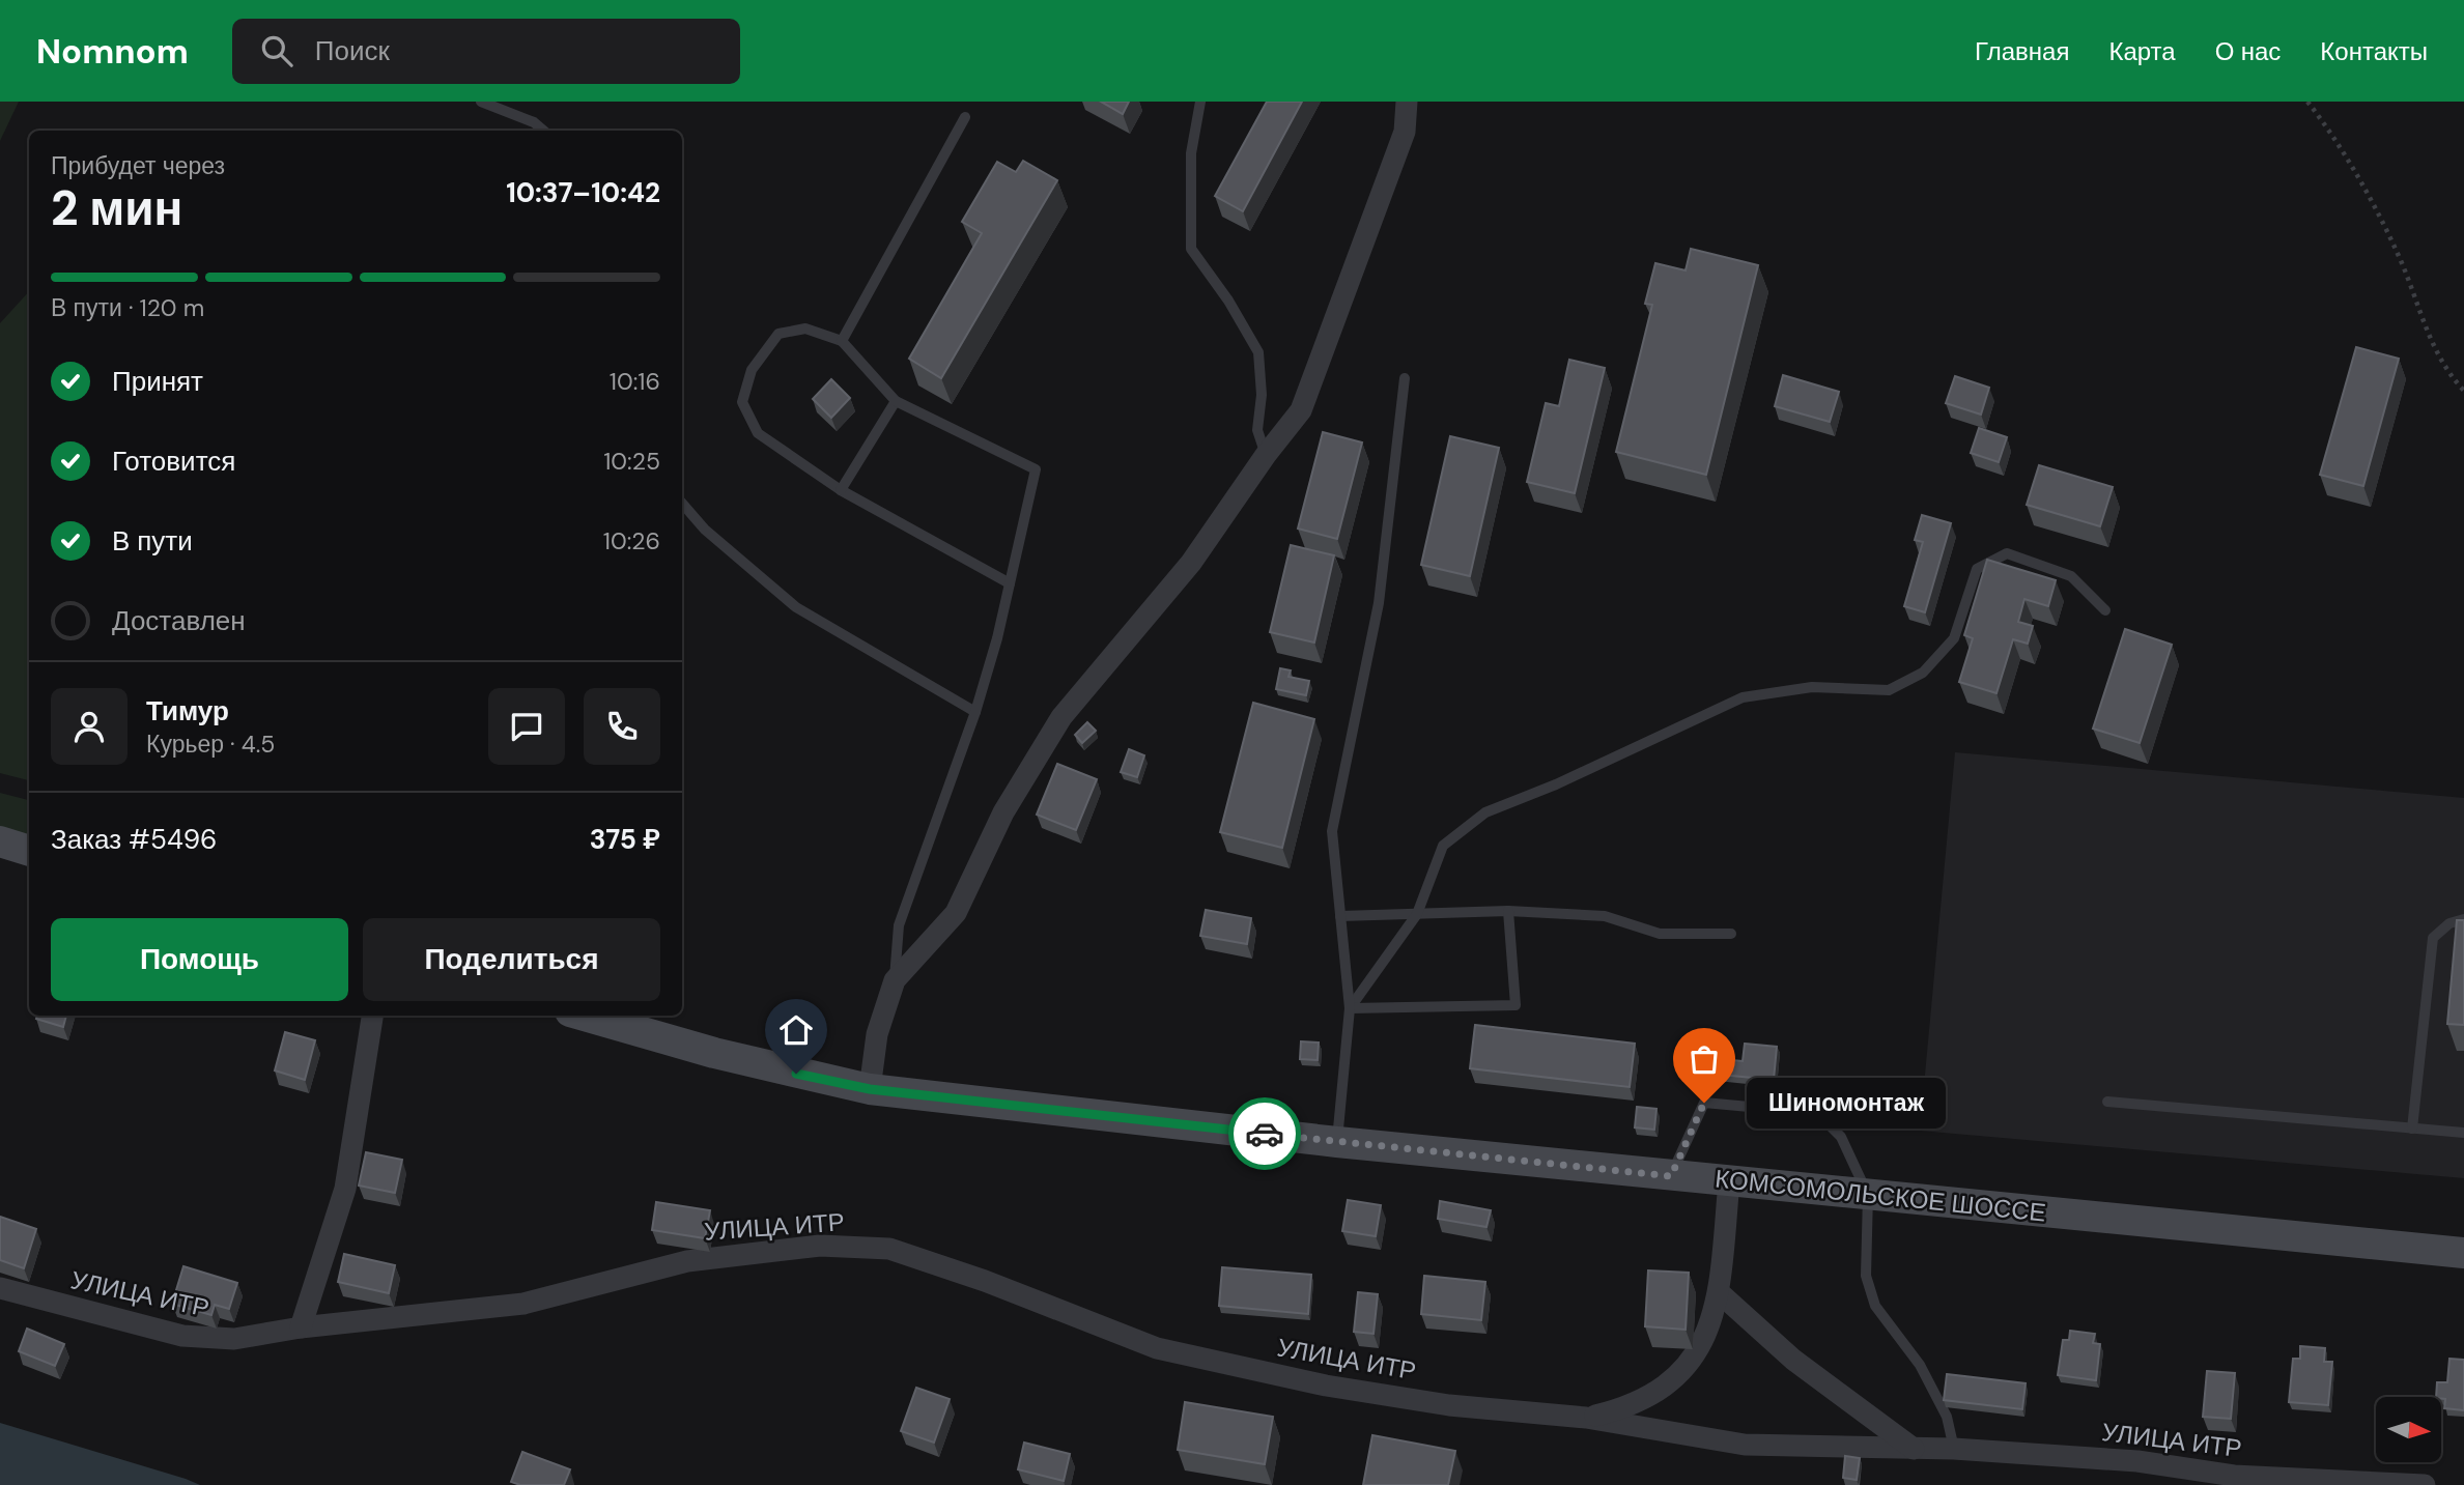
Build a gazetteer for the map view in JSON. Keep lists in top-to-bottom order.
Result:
{
  "streets": {
    "main road": ["КОМСОМОЛЬСКОЕ ШОССЕ"],
    "street": ["УЛИЦА ИТР"]
  },
  "crossings": [
    ["КОМСОМОЛЬСКОЕ ШОССЕ", "УЛИЦА ИТР"]
  ],
  "places": ["Шиномонтаж"],
  "north": "right",
  "page": {
    "header": "Nomnom",
    "search": "Поиск",
    "nav": [
      "Главная",
      "Карта",
      "О нас",
      "Контакты"
    ],
    "heading": ["2 мин", "Прибудет через", "10:37–10:42"],
    "panel": [
      "Тимур",
      "Курьер · 4.5",
      "Заказ #5496",
      "375 ₽"
    ],
    "bar": "В пути · 120 m",
    "list": [
      ["Принят", "10:16"],
      ["Готовится", "10:25"],
      ["В пути", "10:26"],
      "Доставлен"
    ],
    "buttons": ["Помощь", "Поделиться"],
    "bubble": "Шиномонтаж"
  }
}
